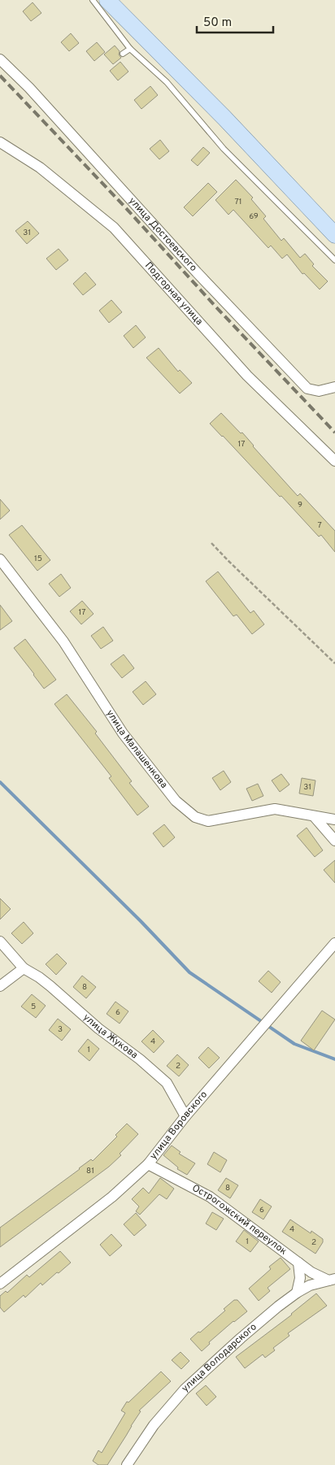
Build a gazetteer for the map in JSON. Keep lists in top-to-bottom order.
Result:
{
  "streets": {
    "street": [
      "улица Достоевского",
      "Подгорная улица",
      "улица Малашенкова",
      "улица Жукова",
      "улица Воровского",
      "Острогожский переулок",
      "улица Володарского"
    ]
  },
  "crossings": [
    ["улица Жукова", "улица Воровского"],
    ["улица Воровского", "Острогожский переулок"],
    ["Острогожский переулок", "улица Володарского"]
  ],
  "house_numbers": [
    "71",
    "69",
    "31",
    "17",
    "9",
    "7",
    "15",
    "17",
    "31",
    "8",
    "5",
    "6",
    "3",
    "4",
    "1",
    "2",
    "81",
    "8",
    "6",
    "4",
    "1",
    "2"
  ],
  "scale_bar": "50 m"
}
